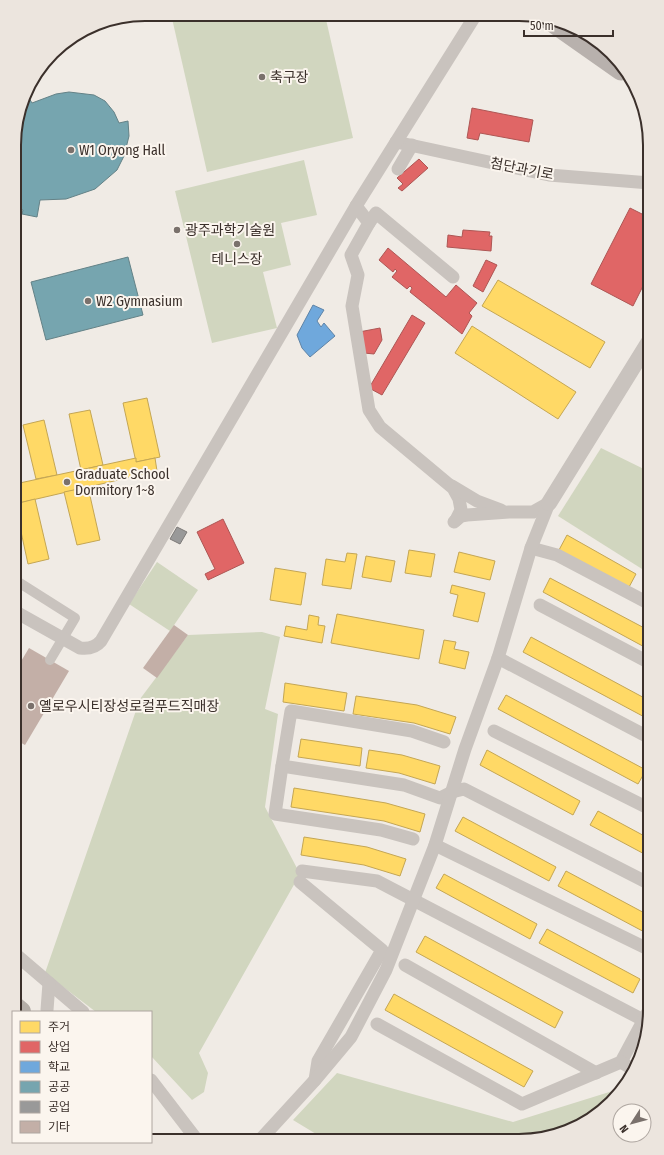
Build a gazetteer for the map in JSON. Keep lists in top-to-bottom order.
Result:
{
  "streets": {
    "street": ["첨단과기로"]
  },
  "places": [
    "축구장",
    "W1 Oryong Hall",
    "광주과학기술원",
    "테니스장",
    "W2 Gymnasium",
    "Graduate School Dormitory 1~8",
    "옐로우시티장성로컬푸드직매장"
  ],
  "legend": [
    "주거",
    "상업",
    "학교",
    "공공",
    "공업",
    "기타"
  ],
  "scale_bar": "50 m",
  "north": "bottom left"
}
